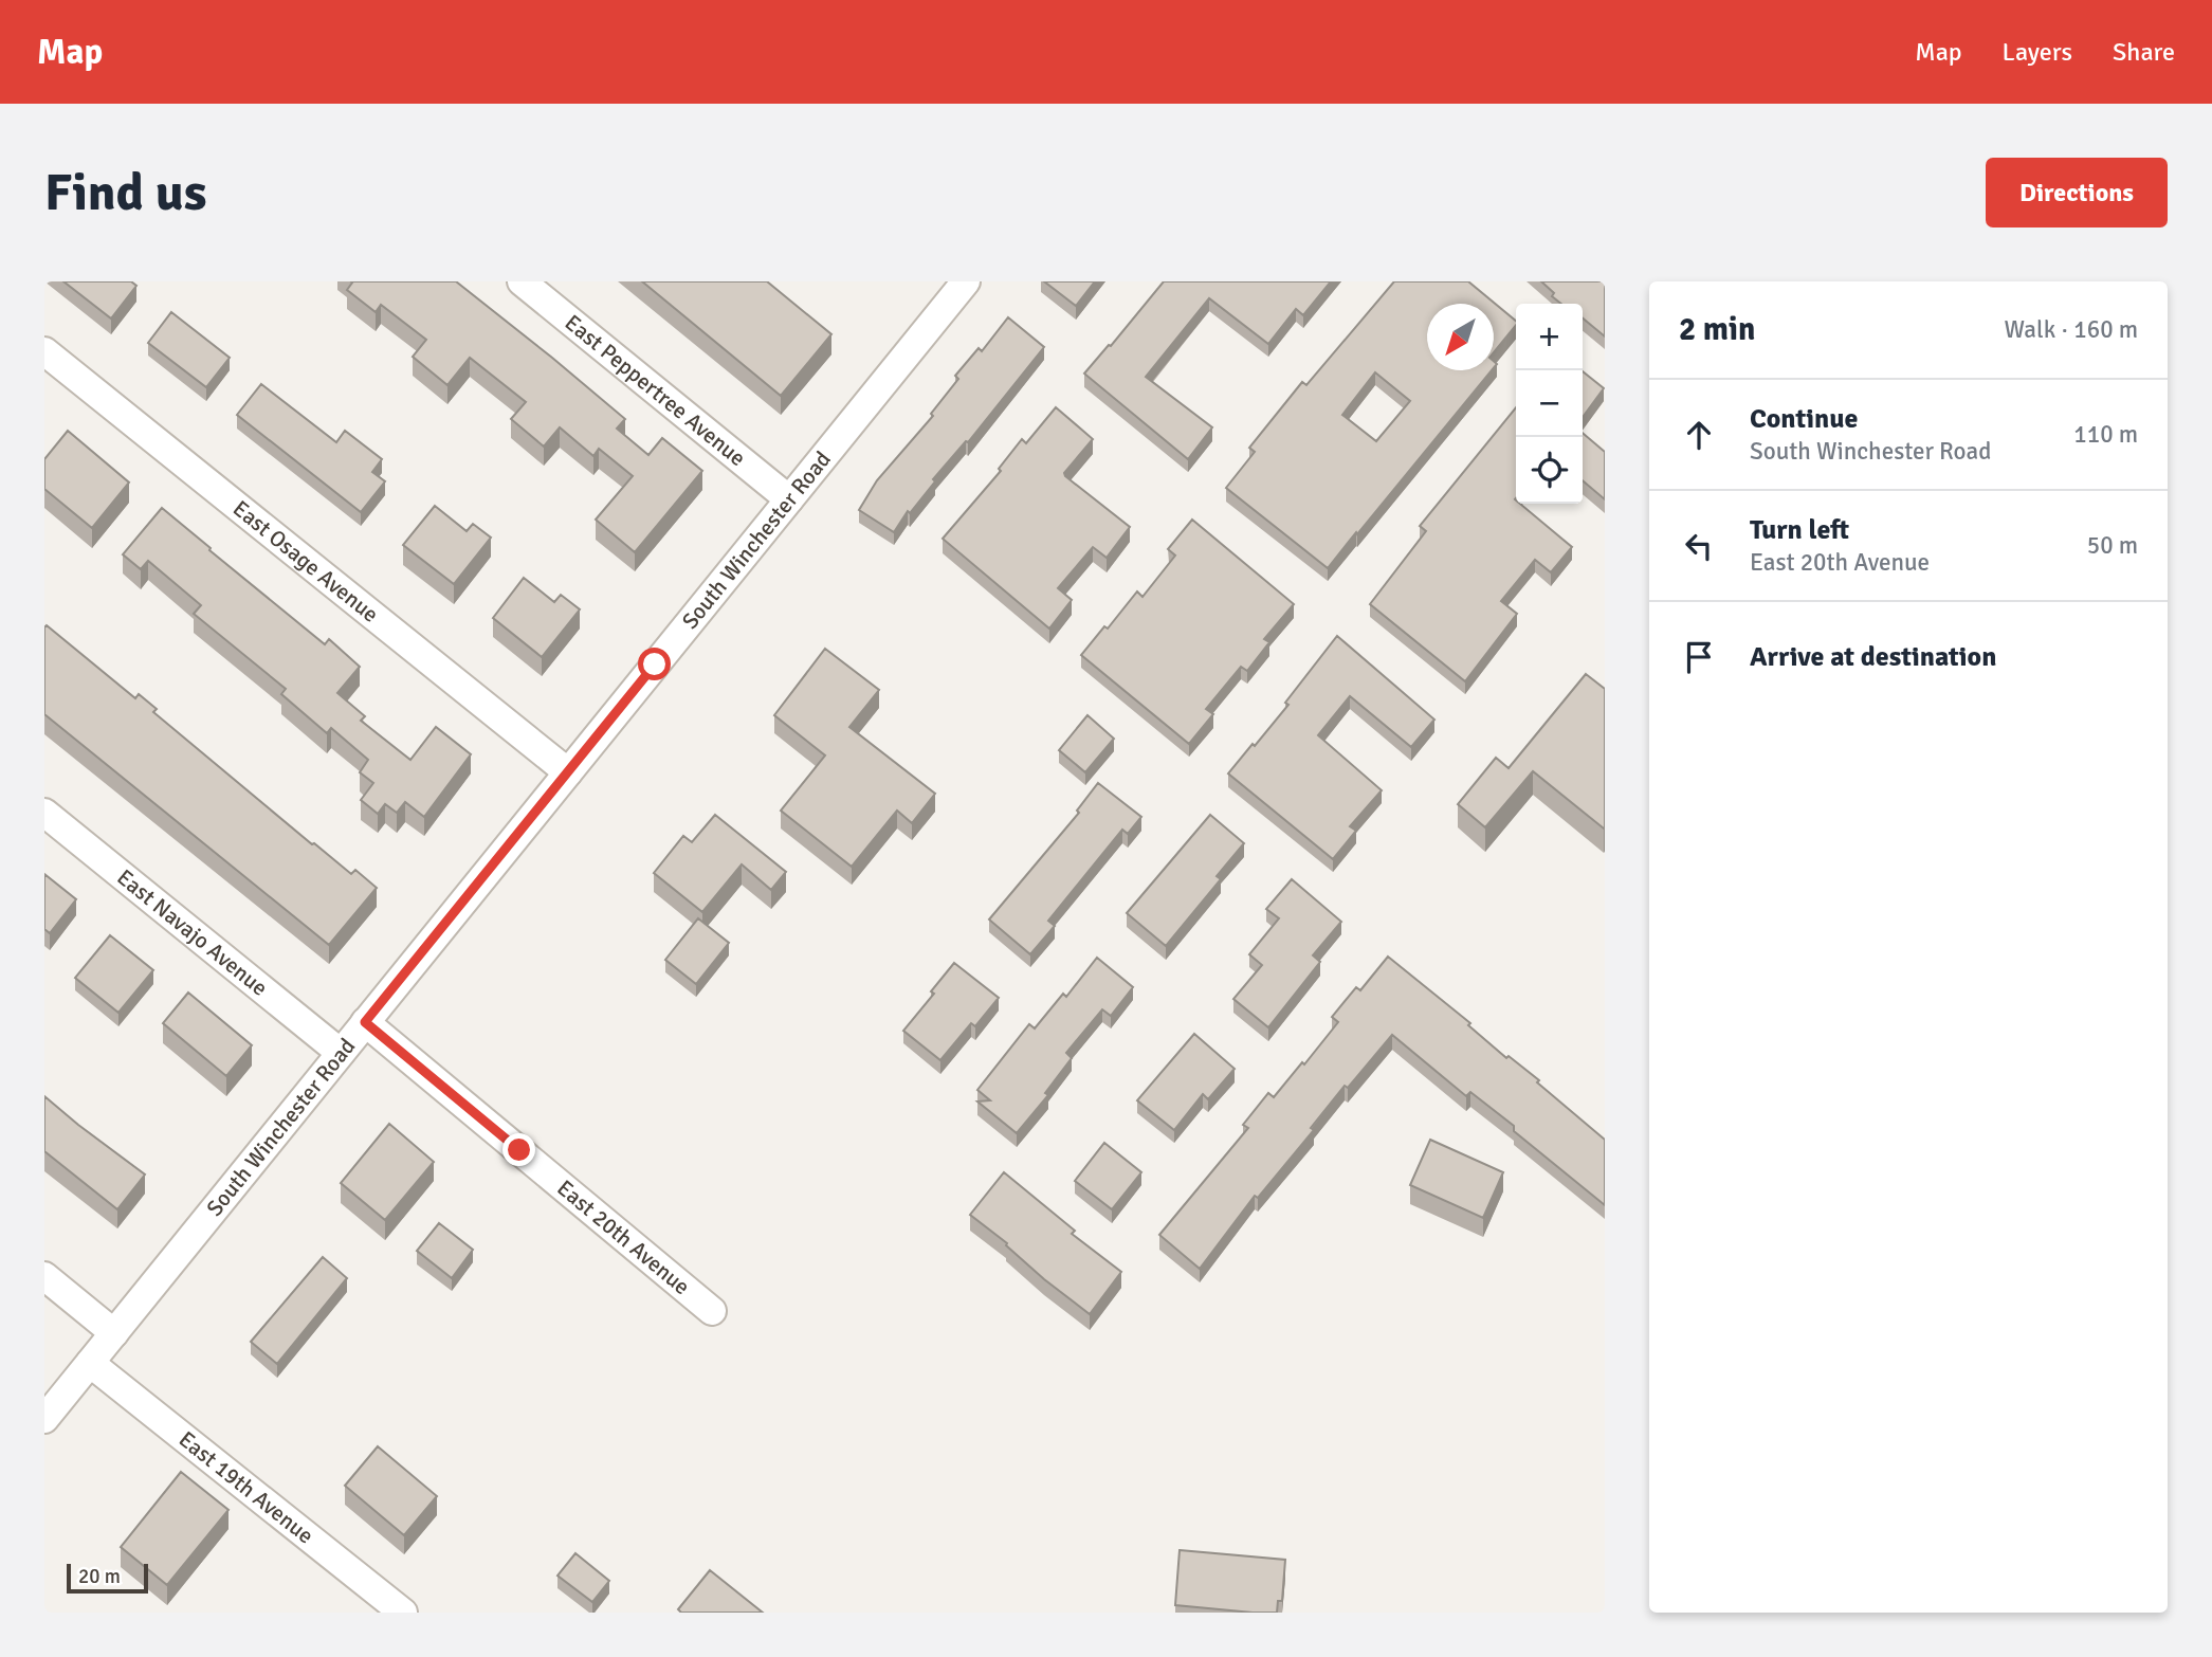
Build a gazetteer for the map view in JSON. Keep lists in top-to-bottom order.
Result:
{
  "streets": {
    "street": [
      "East Peppertree Avenue",
      "South Winchester Road",
      "East Osage Avenue",
      "East Navajo Avenue",
      "East 20th Avenue",
      "East 19th Avenue"
    ]
  },
  "crossings": [
    ["East Peppertree Avenue", "South Winchester Road"],
    ["South Winchester Road", "East Osage Avenue"],
    ["South Winchester Road", "East Navajo Avenue"],
    ["South Winchester Road", "East 20th Avenue"],
    ["South Winchester Road", "East 19th Avenue"]
  ],
  "scale_bar": "20 m",
  "north": "bottom left",
  "page": {
    "header": "Map",
    "nav": ["Map", "Layers", "Share"],
    "buttons": "Directions",
    "title": "Find us",
    "heading": ["2 min", "Walk · 160 m"],
    "map_buttons": ["+", "−"],
    "list": [
      ["Continue", "South Winchester Road", "110 m"],
      ["Turn left", "East 20th Avenue", "50 m"],
      "Arrive at destination"
    ],
    "scale": "20 m"
  }
}
